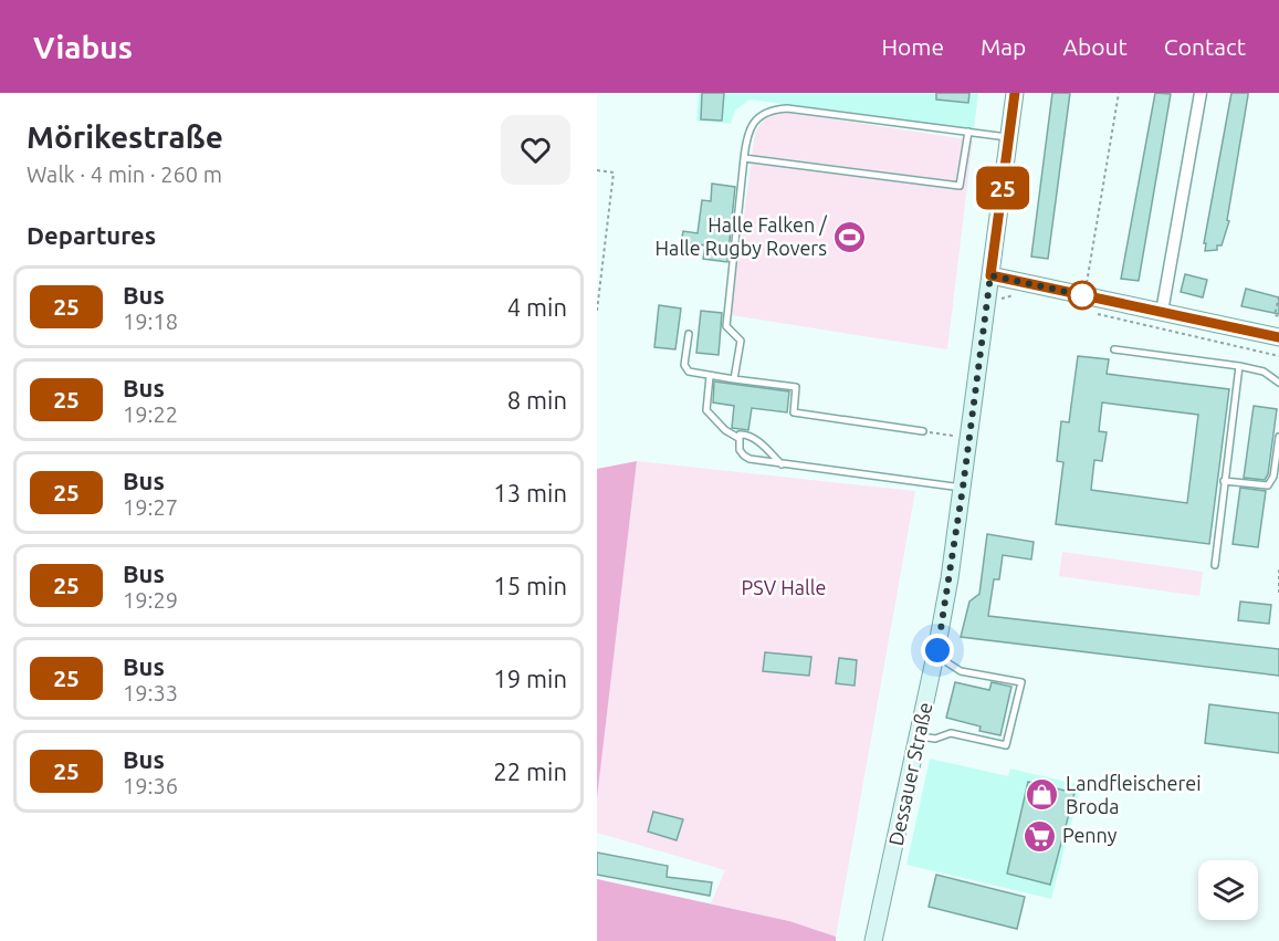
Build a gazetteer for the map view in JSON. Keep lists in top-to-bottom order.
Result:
{
  "streets": {
    "main road": ["Dessauer Straße"]
  },
  "parks": ["PSV Halle"],
  "places": {
    "sports": ["Halle Falken / Halle Rugby Rovers"],
    "shop": ["Landfleischerei Broda"],
    "supermarket": ["Penny"]
  },
  "lines": ["bus line 25"],
  "page": {
    "header": "Viabus",
    "nav": [
      "Home",
      "Map",
      "About",
      "Contact"
    ],
    "heading": [
      ["Mörikestraße", "Walk · 4 min · 260 m"],
      "Departures"
    ],
    "on_map": "25",
    "list": [
      {
        "mark": "25",
        "name": "Bus",
        "note": "19:18",
        "value": "4 min"
      },
      {
        "mark": "25",
        "name": "Bus",
        "note": "19:22",
        "value": "8 min"
      },
      {
        "mark": "25",
        "name": "Bus",
        "note": "19:27",
        "value": "13 min"
      },
      {
        "mark": "25",
        "name": "Bus",
        "note": "19:29",
        "value": "15 min"
      },
      {
        "mark": "25",
        "name": "Bus",
        "note": "19:33",
        "value": "19 min"
      },
      {
        "mark": "25",
        "name": "Bus",
        "note": "19:36",
        "value": "22 min"
      }
    ]
  }
}
